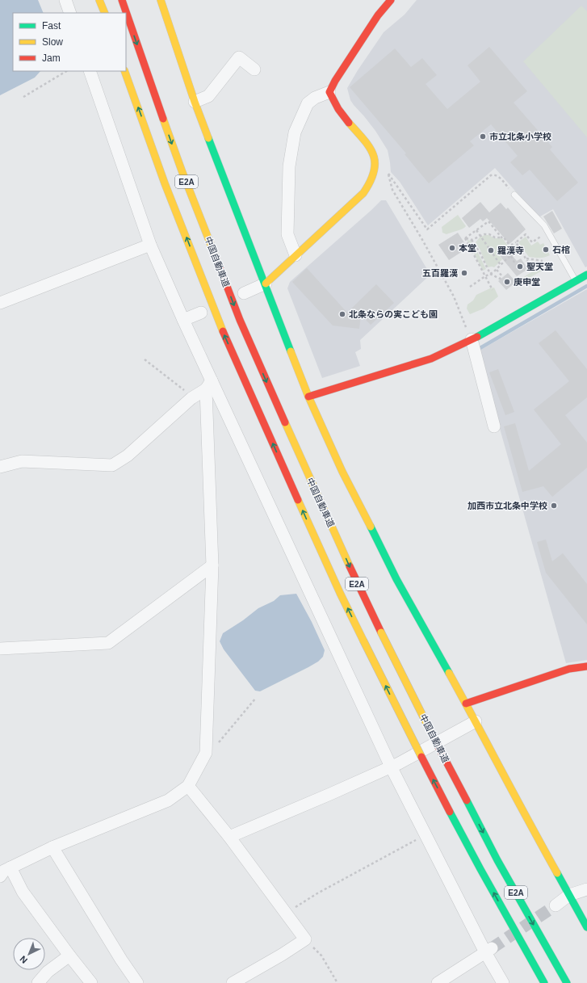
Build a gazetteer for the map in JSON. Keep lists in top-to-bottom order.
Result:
{
  "streets": {
    "main road": ["E2A", "中国自動車道"]
  },
  "places": [
    "市立北条小学校",
    "本堂",
    "石棺",
    "羅漢寺",
    "聖天堂",
    "五百羅漢",
    "庚申堂",
    "北条ならの実こども園",
    "加西市立北条中学校"
  ],
  "legend": ["Fast", "Slow", "Jam"],
  "north": "bottom left"
}
